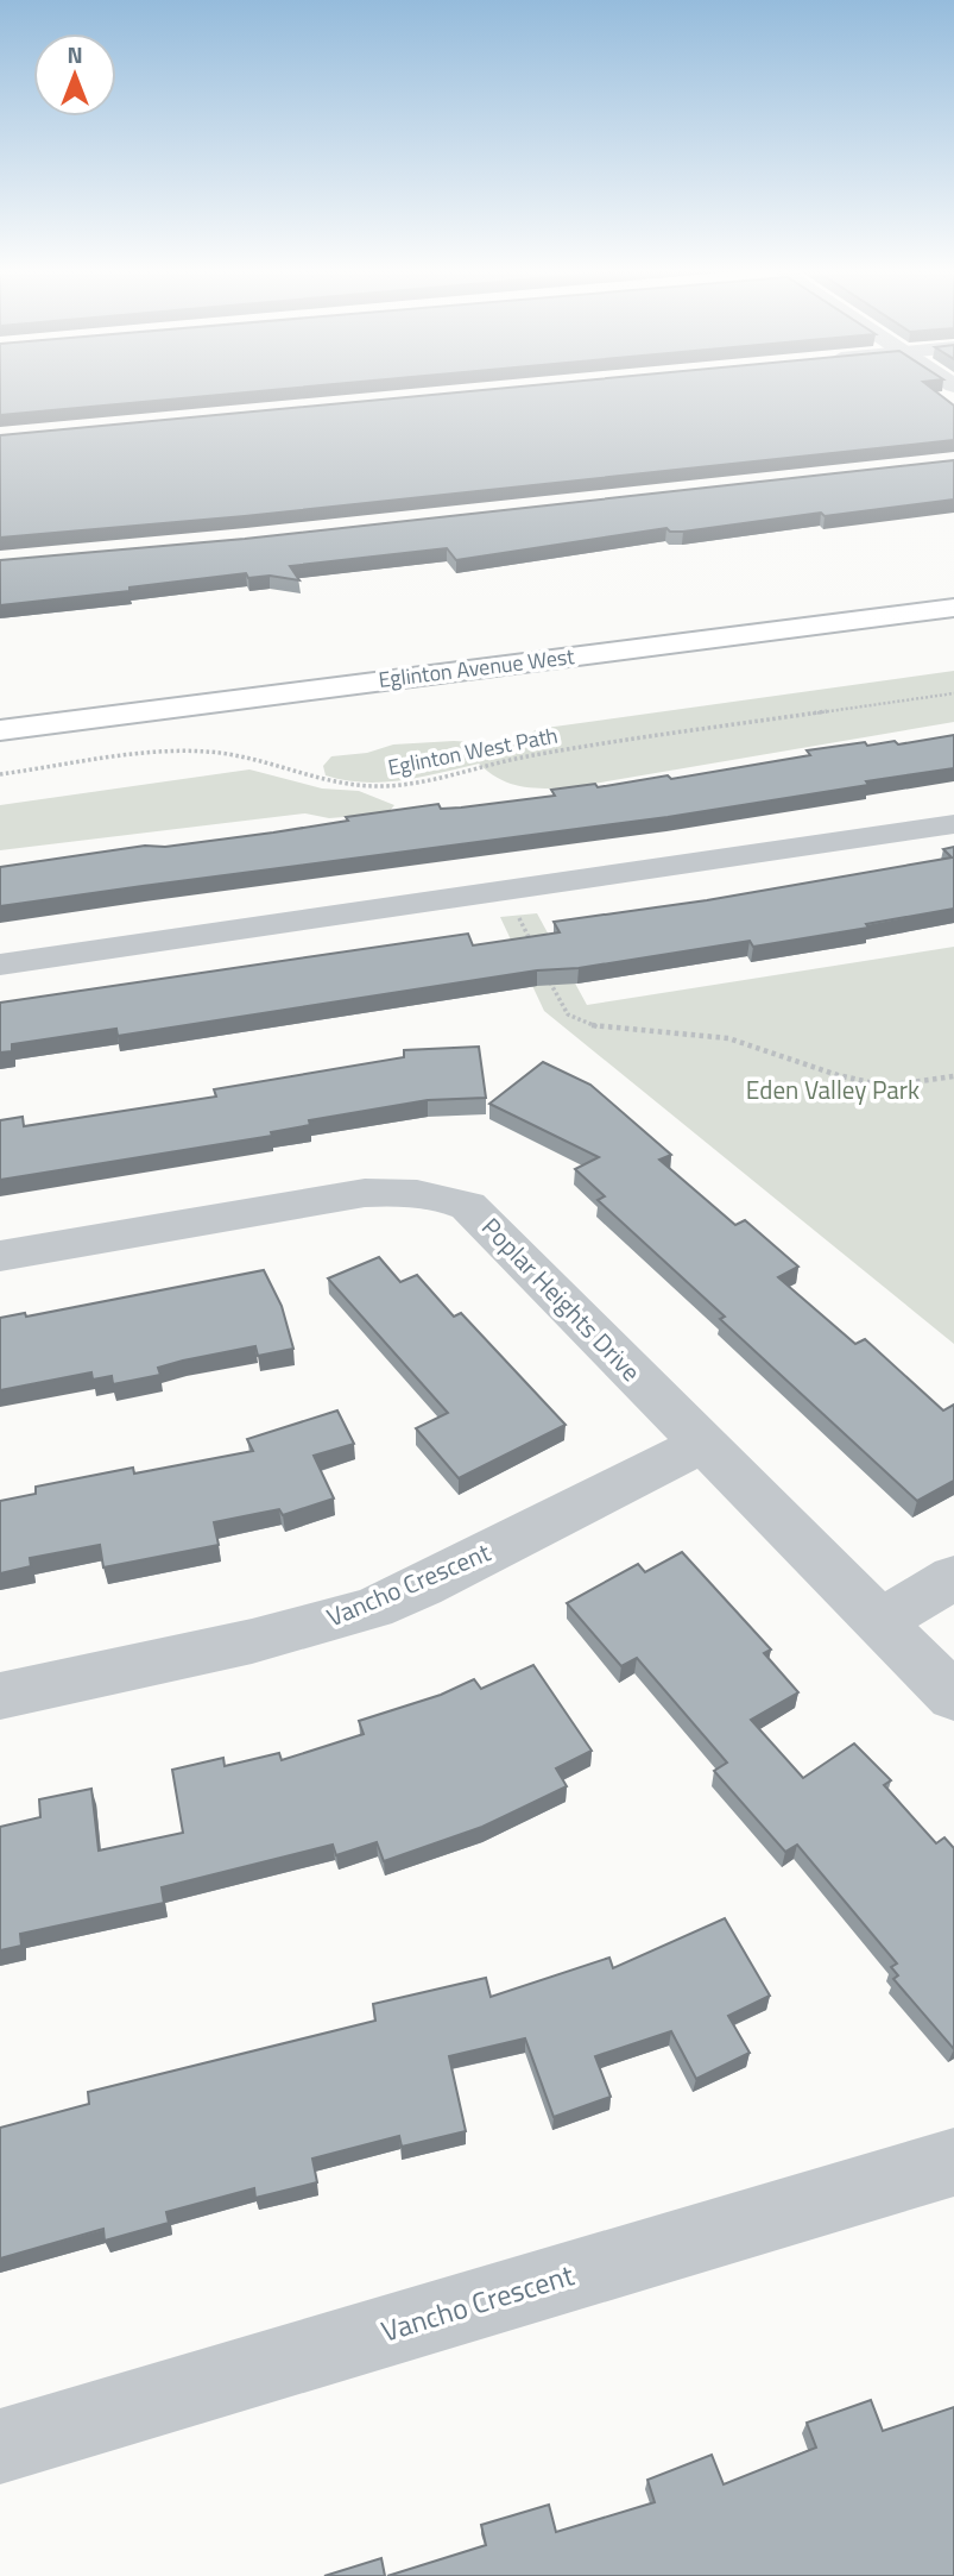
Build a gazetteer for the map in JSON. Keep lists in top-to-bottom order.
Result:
{
  "streets": {
    "main road": ["Eglinton Avenue West"],
    "street": ["Poplar Heights Drive", "Vancho Crescent"],
    "path": ["Eglinton West Path"]
  },
  "crossings": [
    ["Poplar Heights Drive", "Vancho Crescent"]
  ],
  "parks": ["Eden Valley Park"],
  "north": "top"
}
